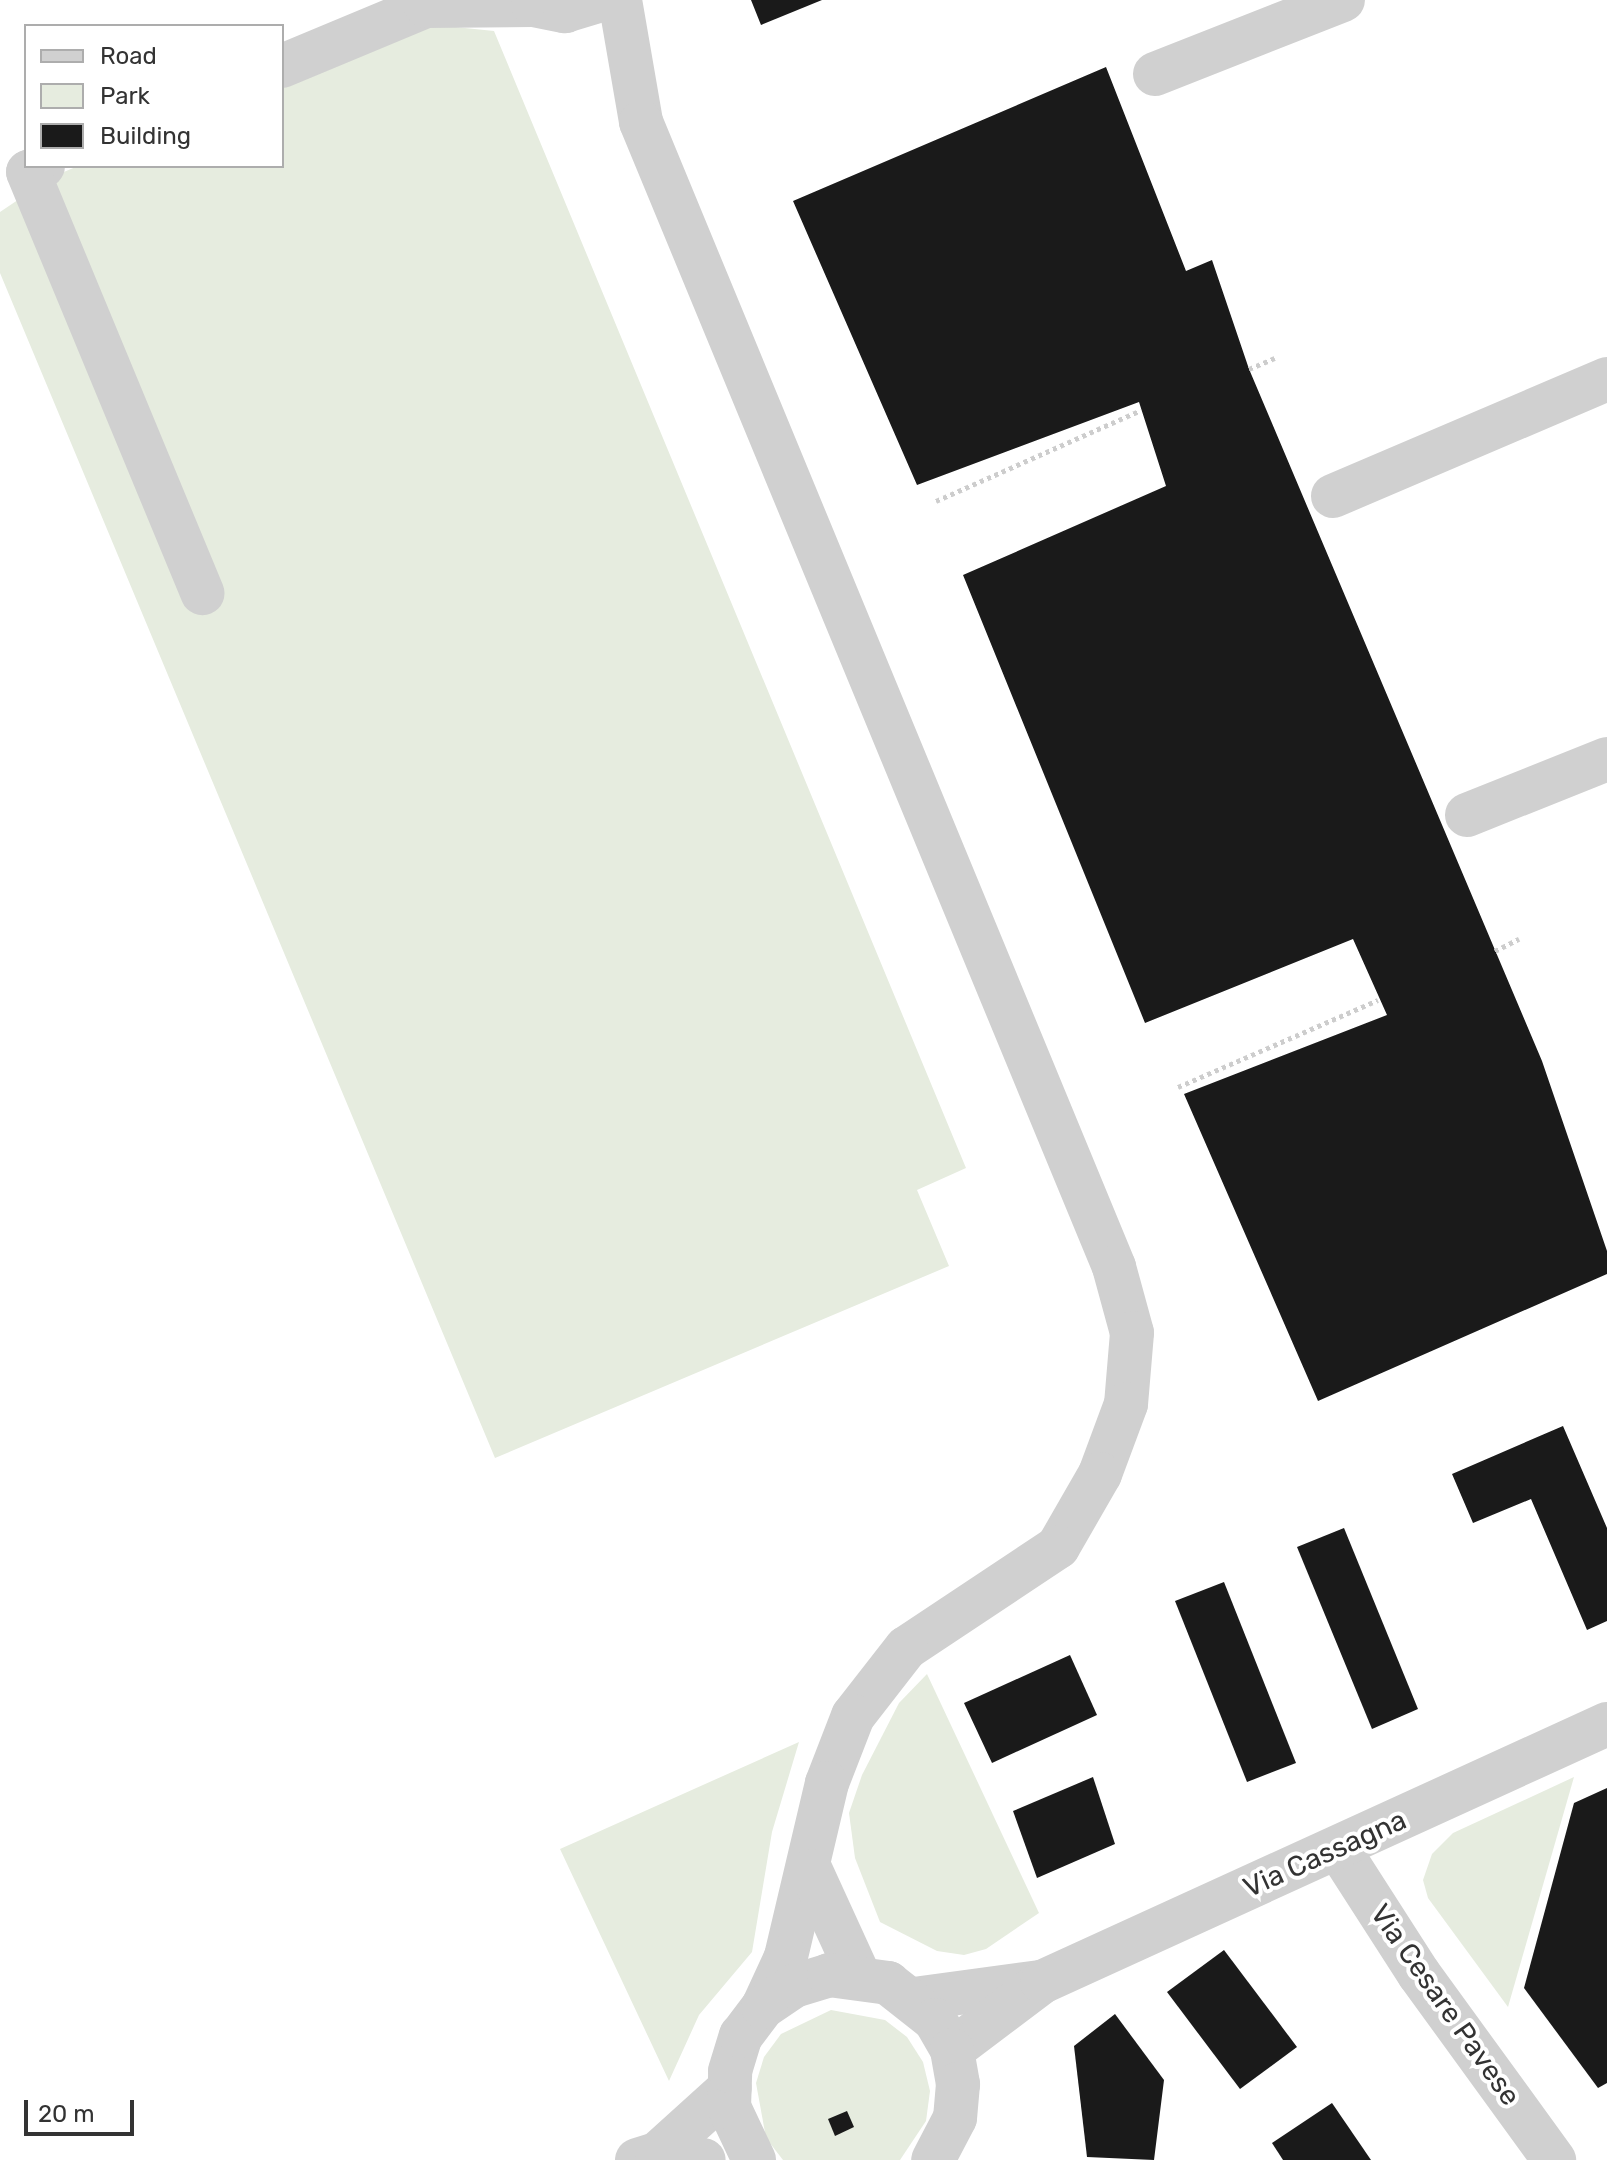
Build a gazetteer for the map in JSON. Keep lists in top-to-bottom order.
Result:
{
  "streets": {
    "street": ["Via Cassagna", "Via Cesare Pavese"]
  },
  "crossings": [
    ["Via Cassagna", "Via Cesare Pavese"]
  ],
  "legend": ["Road", "Park", "Building"],
  "scale_bar": "20 m"
}
